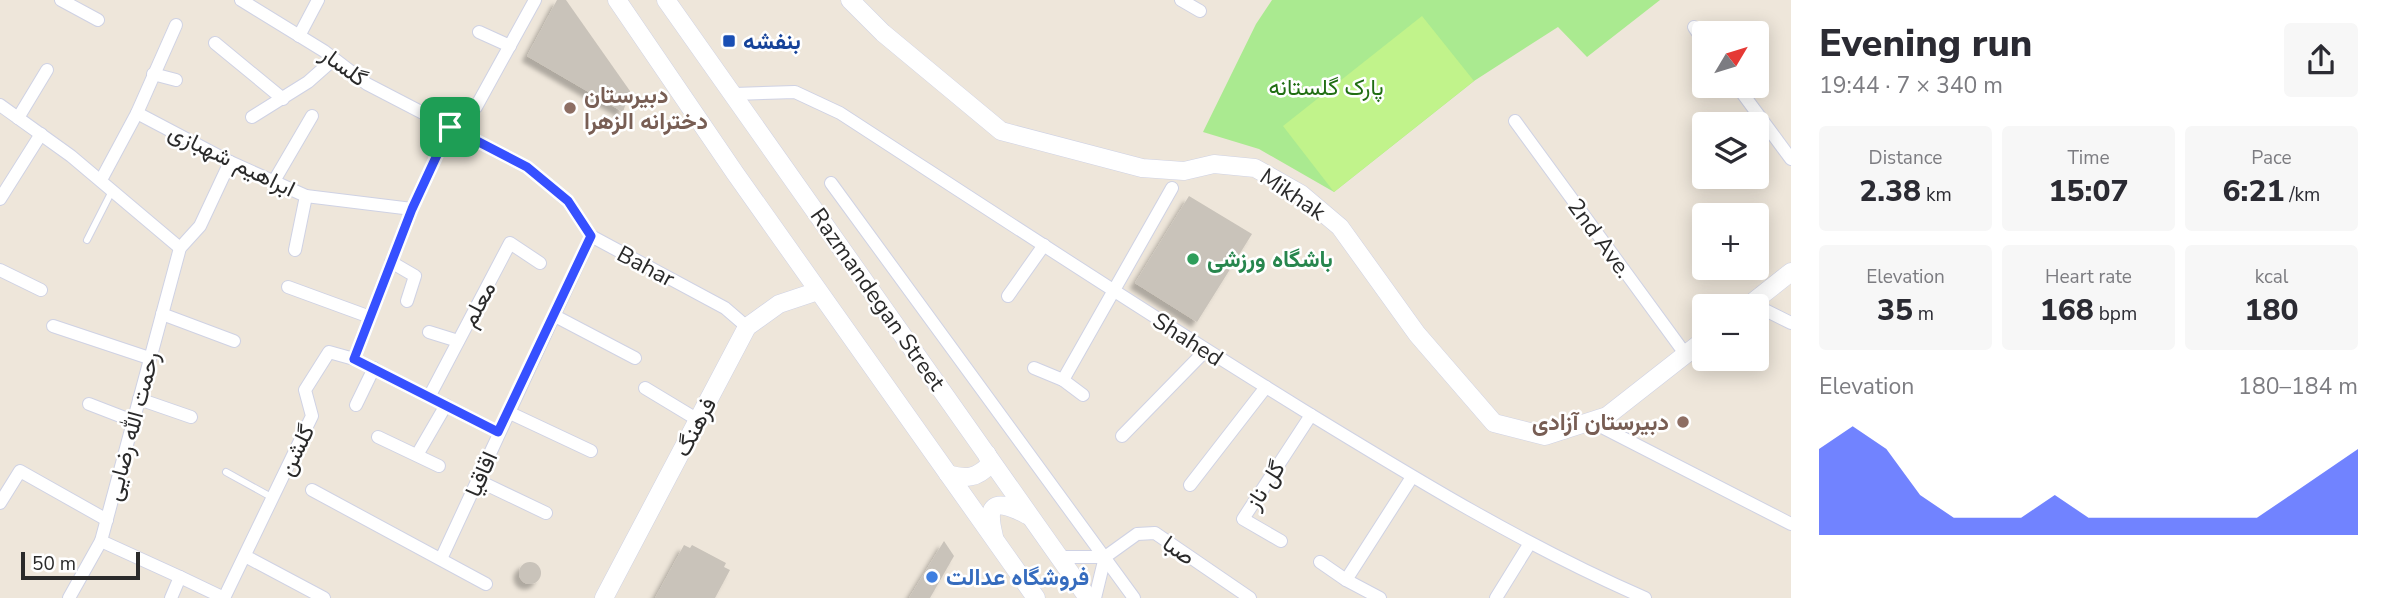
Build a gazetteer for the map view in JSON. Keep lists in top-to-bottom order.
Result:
{
  "streets": {
    "main road": ["Mikhak", "Razmandegan Street", "فرهنگ"],
    "street": [
      "گلسار",
      "ابراهیم شهبازی",
      "2nd Ave.",
      "Bahar",
      "معلم",
      "Shahed",
      "رحمت الله رضایی",
      "گلشن",
      "اقاقیا",
      "گل ناز",
      "صبا"
    ]
  },
  "crossings": [
    ["گلسار", "Bahar"],
    ["ابراهیم شهبازی", "رحمت الله رضایی"],
    ["Mikhak", "2nd Ave."],
    ["Bahar", "فرهنگ"],
    ["Bahar", "اقاقیا"],
    ["Razmandegan Street", "Shahed"],
    ["Razmandegan Street", "فرهنگ"],
    ["Shahed", "گل ناز"],
    ["رحمت الله رضایی", "گلشن"]
  ],
  "parks": ["پارک گلستانه"],
  "places": {
    "transit": ["بنفشه"],
    "other": [
      "دبيرستان دخترانه الزهرا",
      "باشگاه ورزشی",
      "دبیرستان آزادی",
      "فروشگاه عدالت"
    ]
  },
  "scale_bar": "50 m",
  "north": "top right",
  "page": {
    "heading": ["Evening run", "19:44 · 7 × 340 m"],
    "map_buttons": ["+", "−"],
    "stats": [
      ["Distance", "2.38 km"],
      ["Time", "15:07"],
      ["Pace", "6:21 /km"],
      ["Elevation", "35 m"],
      ["Heart rate", "168 bpm"],
      ["kcal", "180"]
    ],
    "chart": ["Elevation", "180–184 m"],
    "scale": "50 m"
  }
}
